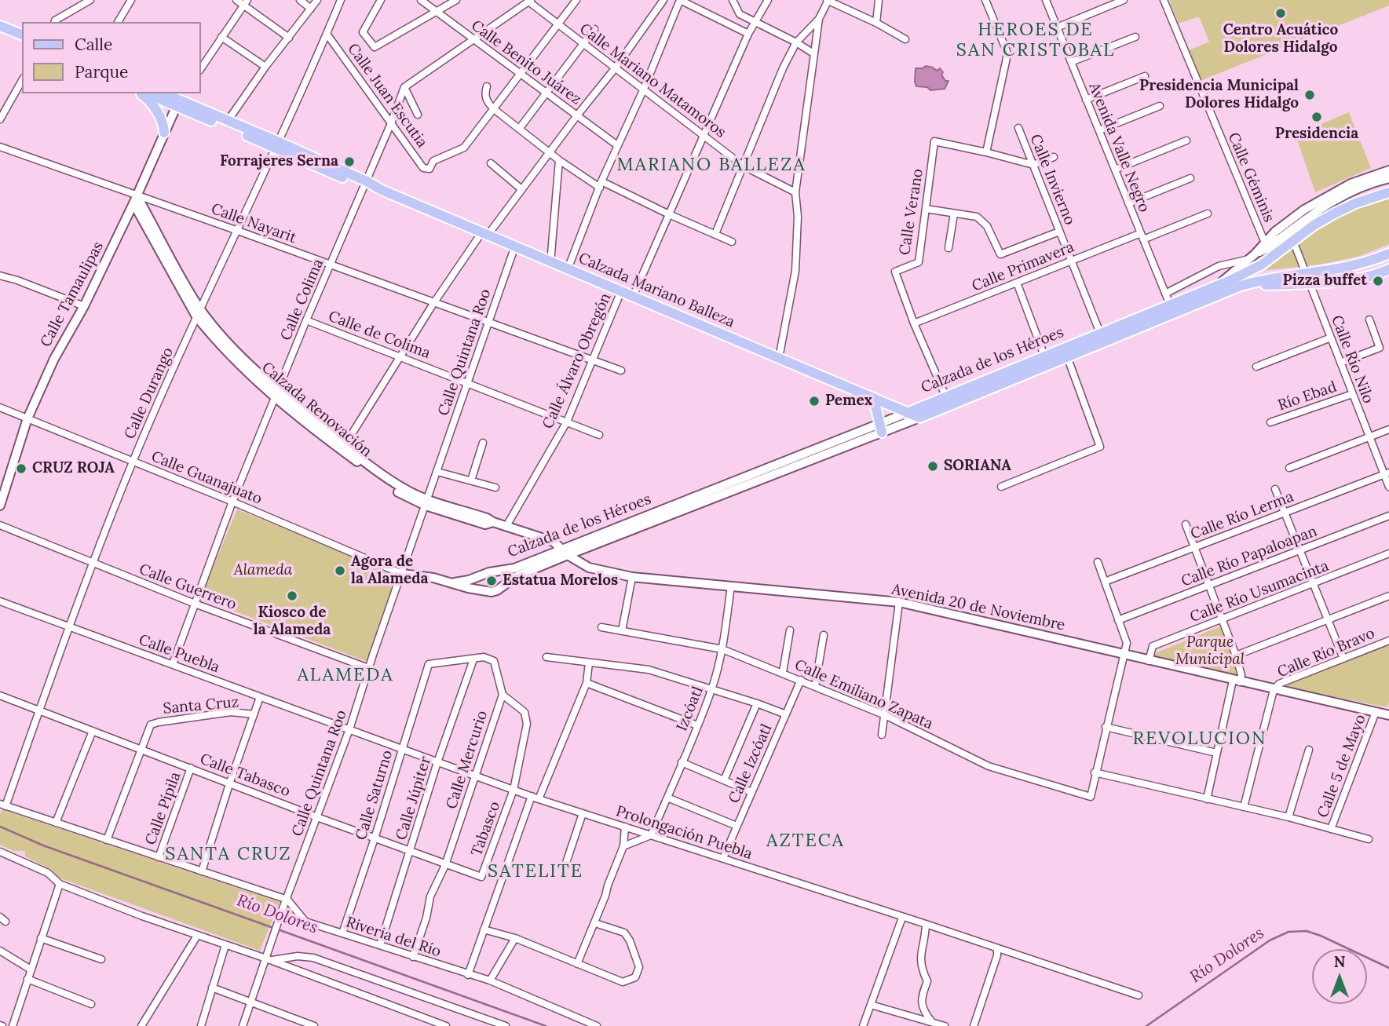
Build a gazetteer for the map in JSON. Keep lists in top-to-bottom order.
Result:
{
  "streets": {
    "main road": ["Calzada Mariano Balleza", "Calzada de los Héroes"],
    "street": [
      "Calle Benito Juárez",
      "Calle Mariano Matamoros",
      "Calle Juan Escutia",
      "Avenida Valle Negro",
      "Calle Géminis",
      "Calle Invierno",
      "Calle Verano",
      "Calle Nayarit",
      "Calle Primavera",
      "Calle Tamaulipas",
      "Calle Colima",
      "Calle de Colima",
      "Calle Quintana Roo",
      "Calle Río Nilo",
      "Calle Álvaro Obregón",
      "Calle Durango",
      "Río Ebad",
      "Calzada Renovación",
      "Calle Guanajuato",
      "Calle Río Lerma",
      "Calle Río Papaloapan",
      "Calle Guerrero",
      "Calle Río Usumacinta",
      "Avenida 20 de Noviembre",
      "Calle Río Bravo",
      "Calle Puebla",
      "Calle Emiliano Zapata",
      "Santa Cruz",
      "Izcóatl",
      "Calle Mercurio",
      "Calle Izcóatl",
      "Calle 5 de Mayo",
      "Calle Tabasco",
      "Calle Saturno",
      "Calle Júpiter",
      "Calle Pípila",
      "Tabasco",
      "Prolongación Puebla",
      "Riveria del Río"
    ]
  },
  "crossings": [
    ["Calle Juan Escutia", "Calle Colima"],
    ["Calle Juan Escutia", "Calle Durango"],
    ["Avenida Valle Negro", "Calle Primavera"],
    ["Avenida Valle Negro", "Calzada de los Héroes"],
    ["Calle Géminis", "Calzada de los Héroes"],
    ["Calle Invierno", "Calle Primavera"],
    ["Calle Invierno", "Calzada de los Héroes"],
    ["Calle Verano", "Calle Primavera"],
    ["Calle Nayarit", "Calle Tamaulipas"],
    ["Calle Nayarit", "Calle Colima"],
    ["Calle Nayarit", "Calle Quintana Roo"],
    ["Calle Nayarit", "Calle Álvaro Obregón"],
    ["Calle Nayarit", "Calle Durango"],
    ["Calle Nayarit", "Calzada Renovación"],
    ["Calzada Mariano Balleza", "Calle Colima"],
    ["Calzada Mariano Balleza", "Calle Quintana Roo"],
    ["Calzada Mariano Balleza", "Calzada de los Héroes"],
    ["Calzada Mariano Balleza", "Calle Álvaro Obregón"],
    ["Calzada Mariano Balleza", "Calle Durango"],
    ["Calle Tamaulipas", "Calzada Renovación"],
    ["Calle Tamaulipas", "Calle Guanajuato"],
    ["Calle Colima", "Calle de Colima"],
    ["Calle Colima", "Calzada Renovación"],
    ["Calle Colima", "Calle Guanajuato"],
    ["Calle Colima", "Calle Guerrero"],
    ["Calle Colima", "Calle Puebla"],
    ["Calle de Colima", "Calle Quintana Roo"],
    ["Calle de Colima", "Calle Álvaro Obregón"],
    ["Calle Quintana Roo", "Calzada Renovación"],
    ["Calle Quintana Roo", "Calle Guanajuato"],
    ["Calle Quintana Roo", "Calle Guerrero"],
    ["Calle Quintana Roo", "Calle Puebla"],
    ["Calle Quintana Roo", "Calle Tabasco"],
    ["Calle Quintana Roo", "Prolongación Puebla"],
    ["Calle Quintana Roo", "Riveria del Río"],
    ["Calle Río Nilo", "Calzada de los Héroes"],
    ["Calle Río Nilo", "Río Ebad"],
    ["Calle Río Nilo", "Calle Río Lerma"],
    ["Calzada de los Héroes", "Calzada Renovación"],
    ["Calzada de los Héroes", "Avenida 20 de Noviembre"],
    ["Calle Álvaro Obregón", "Calzada Renovación"],
    ["Calle Durango", "Calzada Renovación"],
    ["Calle Durango", "Calle Guanajuato"],
    ["Calle Durango", "Calle Guerrero"],
    ["Calle Durango", "Calle Puebla"],
    ["Calle Durango", "Calle Tabasco"],
    ["Calzada Renovación", "Avenida 20 de Noviembre"],
    ["Calle Río Usumacinta", "Avenida 20 de Noviembre"],
    ["Avenida 20 de Noviembre", "Calle Río Bravo"],
    ["Avenida 20 de Noviembre", "Izcóatl"],
    ["Avenida 20 de Noviembre", "Calle 5 de Mayo"],
    ["Calle Puebla", "Prolongación Puebla"],
    ["Calle Emiliano Zapata", "Izcóatl"],
    ["Calle Emiliano Zapata", "Calle Izcóatl"],
    ["Santa Cruz", "Calle Tabasco"],
    ["Izcóatl", "Prolongación Puebla"],
    ["Calle Mercurio", "Calle Tabasco"],
    ["Calle Mercurio", "Calle Saturno"],
    ["Calle Mercurio", "Calle Júpiter"],
    ["Calle Mercurio", "Tabasco"],
    ["Calle Mercurio", "Prolongación Puebla"],
    ["Calle Mercurio", "Riveria del Río"],
    ["Calle Izcóatl", "Prolongación Puebla"],
    ["Calle Tabasco", "Calle Saturno"],
    ["Calle Tabasco", "Calle Júpiter"],
    ["Calle Tabasco", "Calle Pípila"],
    ["Calle Tabasco", "Tabasco"],
    ["Calle Saturno", "Calle Júpiter"],
    ["Calle Saturno", "Prolongación Puebla"],
    ["Calle Saturno", "Riveria del Río"],
    ["Calle Júpiter", "Prolongación Puebla"],
    ["Calle Júpiter", "Riveria del Río"],
    ["Tabasco", "Prolongación Puebla"]
  ],
  "districts": [
    "HEROES DE SAN CRISTOBAL",
    "MARIANO BALLEZA",
    "ALAMEDA",
    "REVOLUCION",
    "AZTECA",
    "SANTA CRUZ",
    "SATELITE"
  ],
  "water": ["Río Dolores"],
  "parks": ["Alameda", "Parque Municipal"],
  "places": [
    "Centro Acuático Dolores Hidalgo",
    "Presidencia Municipal Dolores Hidalgo",
    "Presidencia",
    "Forrajeres Serna",
    "Pizza buffet",
    "Pemex",
    "SORIANA",
    "CRUZ ROJA",
    "Agora de la Alameda",
    "Estatua Morelos",
    "Kiosco de la Alameda"
  ],
  "legend": ["Calle", "Parque"],
  "north": "top"
}
